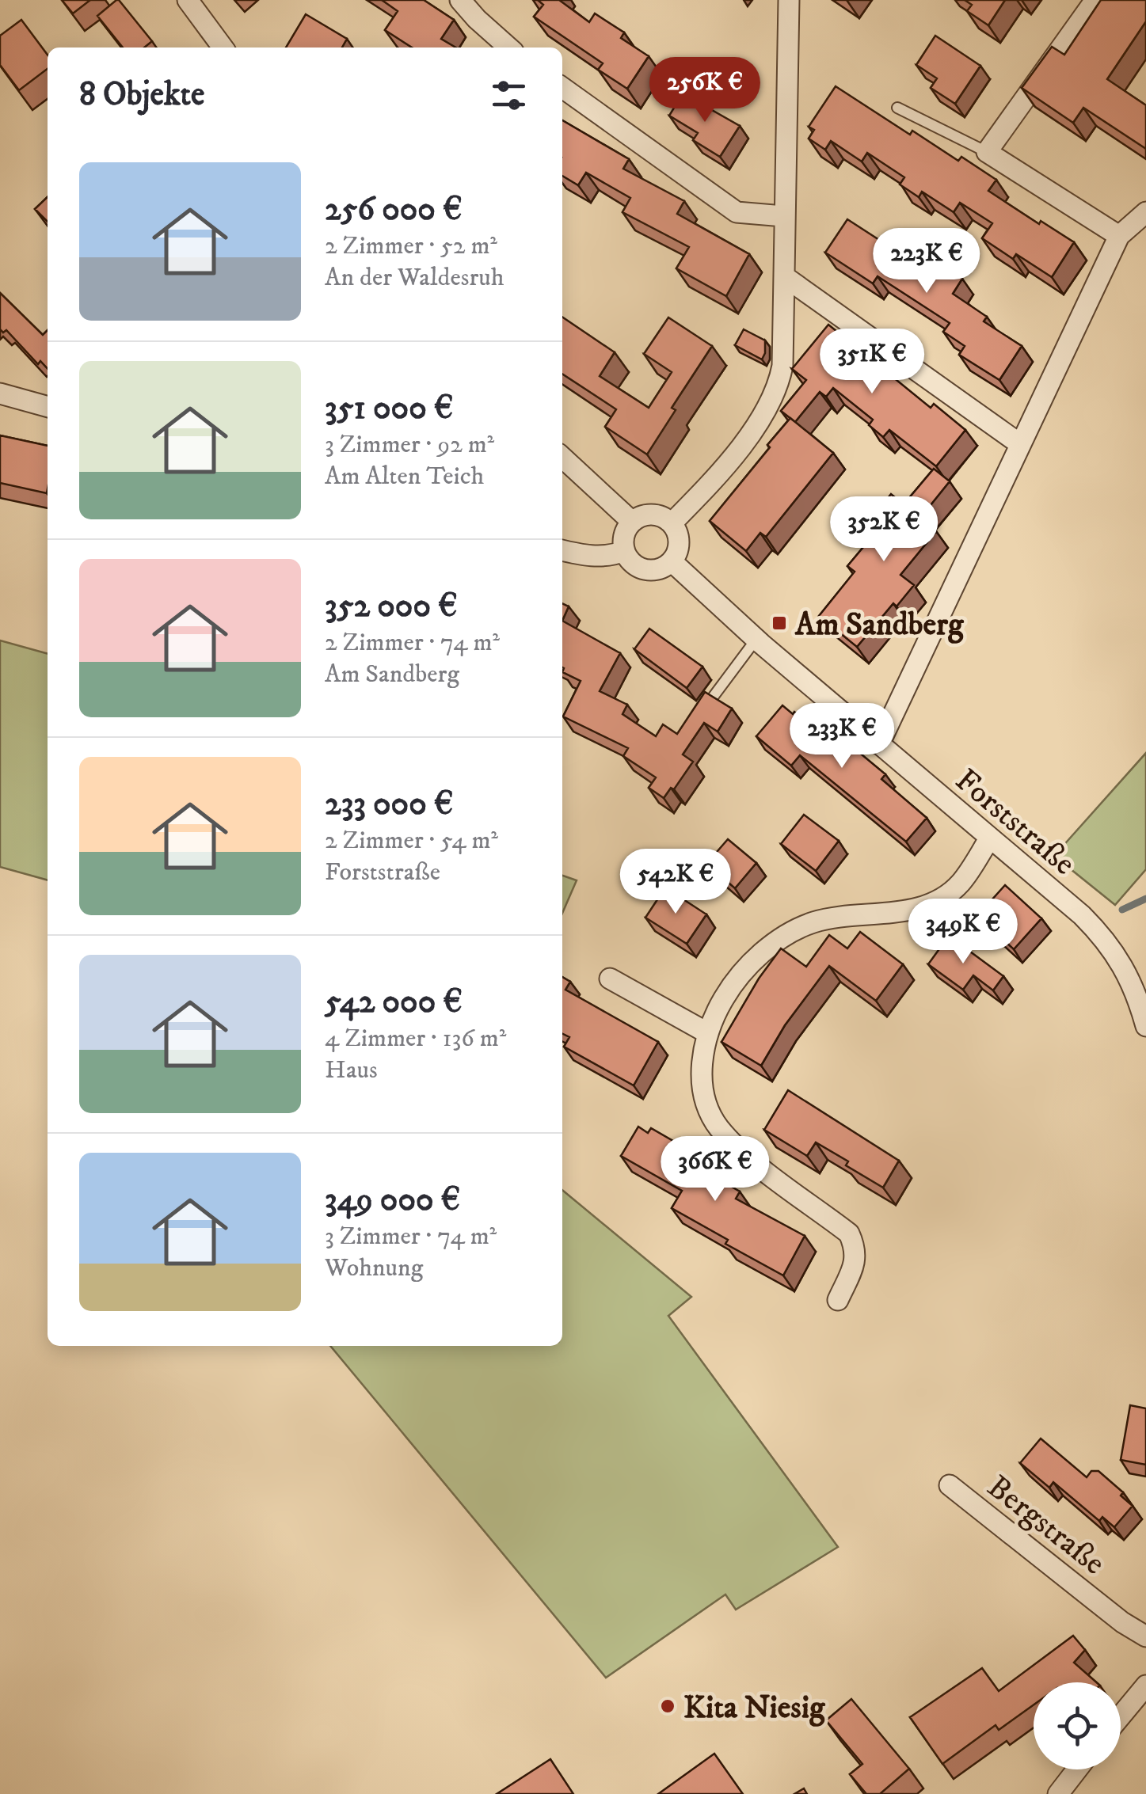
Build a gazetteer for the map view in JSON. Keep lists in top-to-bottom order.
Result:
{
  "streets": {
    "street": ["Forststraße", "Bergstraße"]
  },
  "places": {
    "transit": ["Am Sandberg"],
    "other": ["Kita Niesig"]
  },
  "page": {
    "heading": "8 Objekte",
    "price": [
      "256K €",
      "223K €",
      "351K €",
      "352K €",
      "233K €",
      "542K €",
      "349K €",
      "366K €"
    ],
    "list": [
      {
        "name": "256 000 €",
        "note": "2 Zimmer · 52 m² · An der Waldesruh"
      },
      {
        "name": "351 000 €",
        "note": "3 Zimmer · 92 m² · Am Alten Teich"
      },
      {
        "name": "352 000 €",
        "note": "2 Zimmer · 74 m² · Am Sandberg"
      },
      {
        "name": "233 000 €",
        "note": "2 Zimmer · 54 m² · Forststraße"
      },
      {
        "name": "542 000 €",
        "note": "4 Zimmer · 136 m² · Haus"
      },
      {
        "name": "349 000 €",
        "note": "3 Zimmer · 74 m² · Wohnung"
      }
    ]
  }
}
